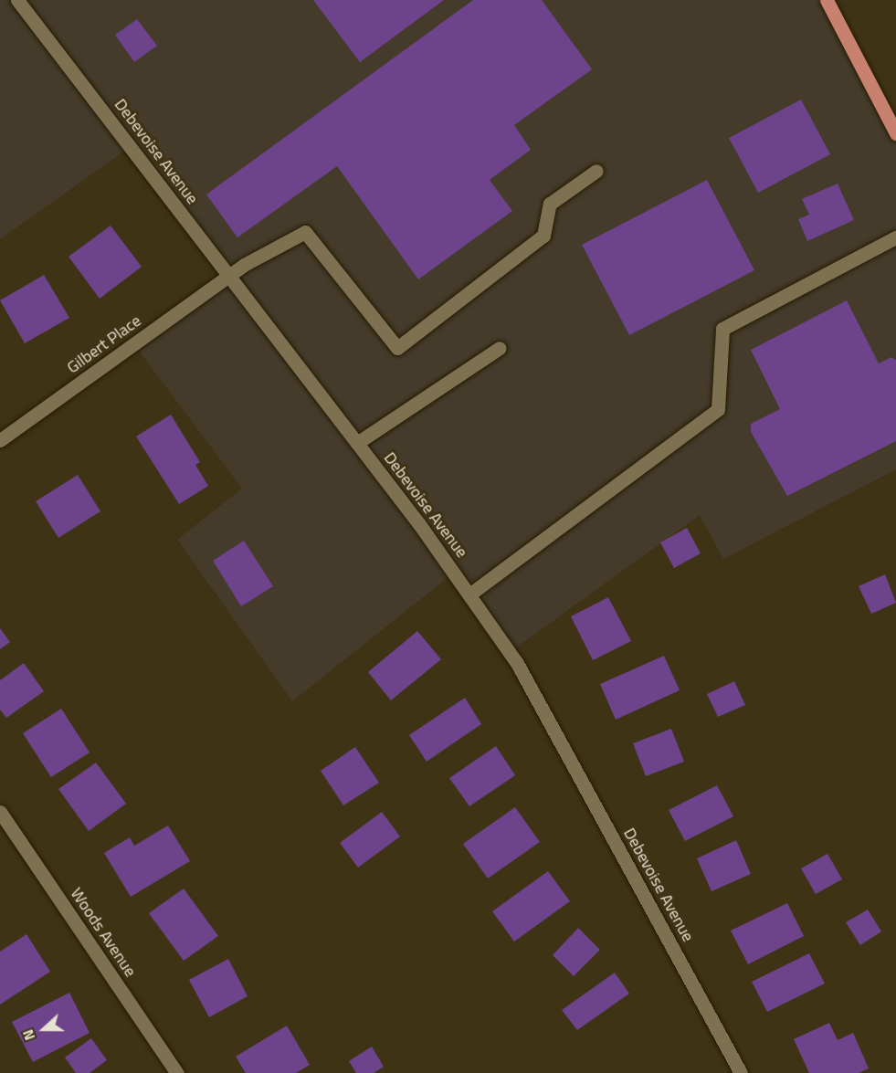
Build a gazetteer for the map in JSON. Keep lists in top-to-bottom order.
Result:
{
  "streets": {
    "street": ["Debevoise Avenue", "Gilbert Place", "Woods Avenue"]
  },
  "crossings": [
    ["Debevoise Avenue", "Gilbert Place"]
  ],
  "north": "left"
}
